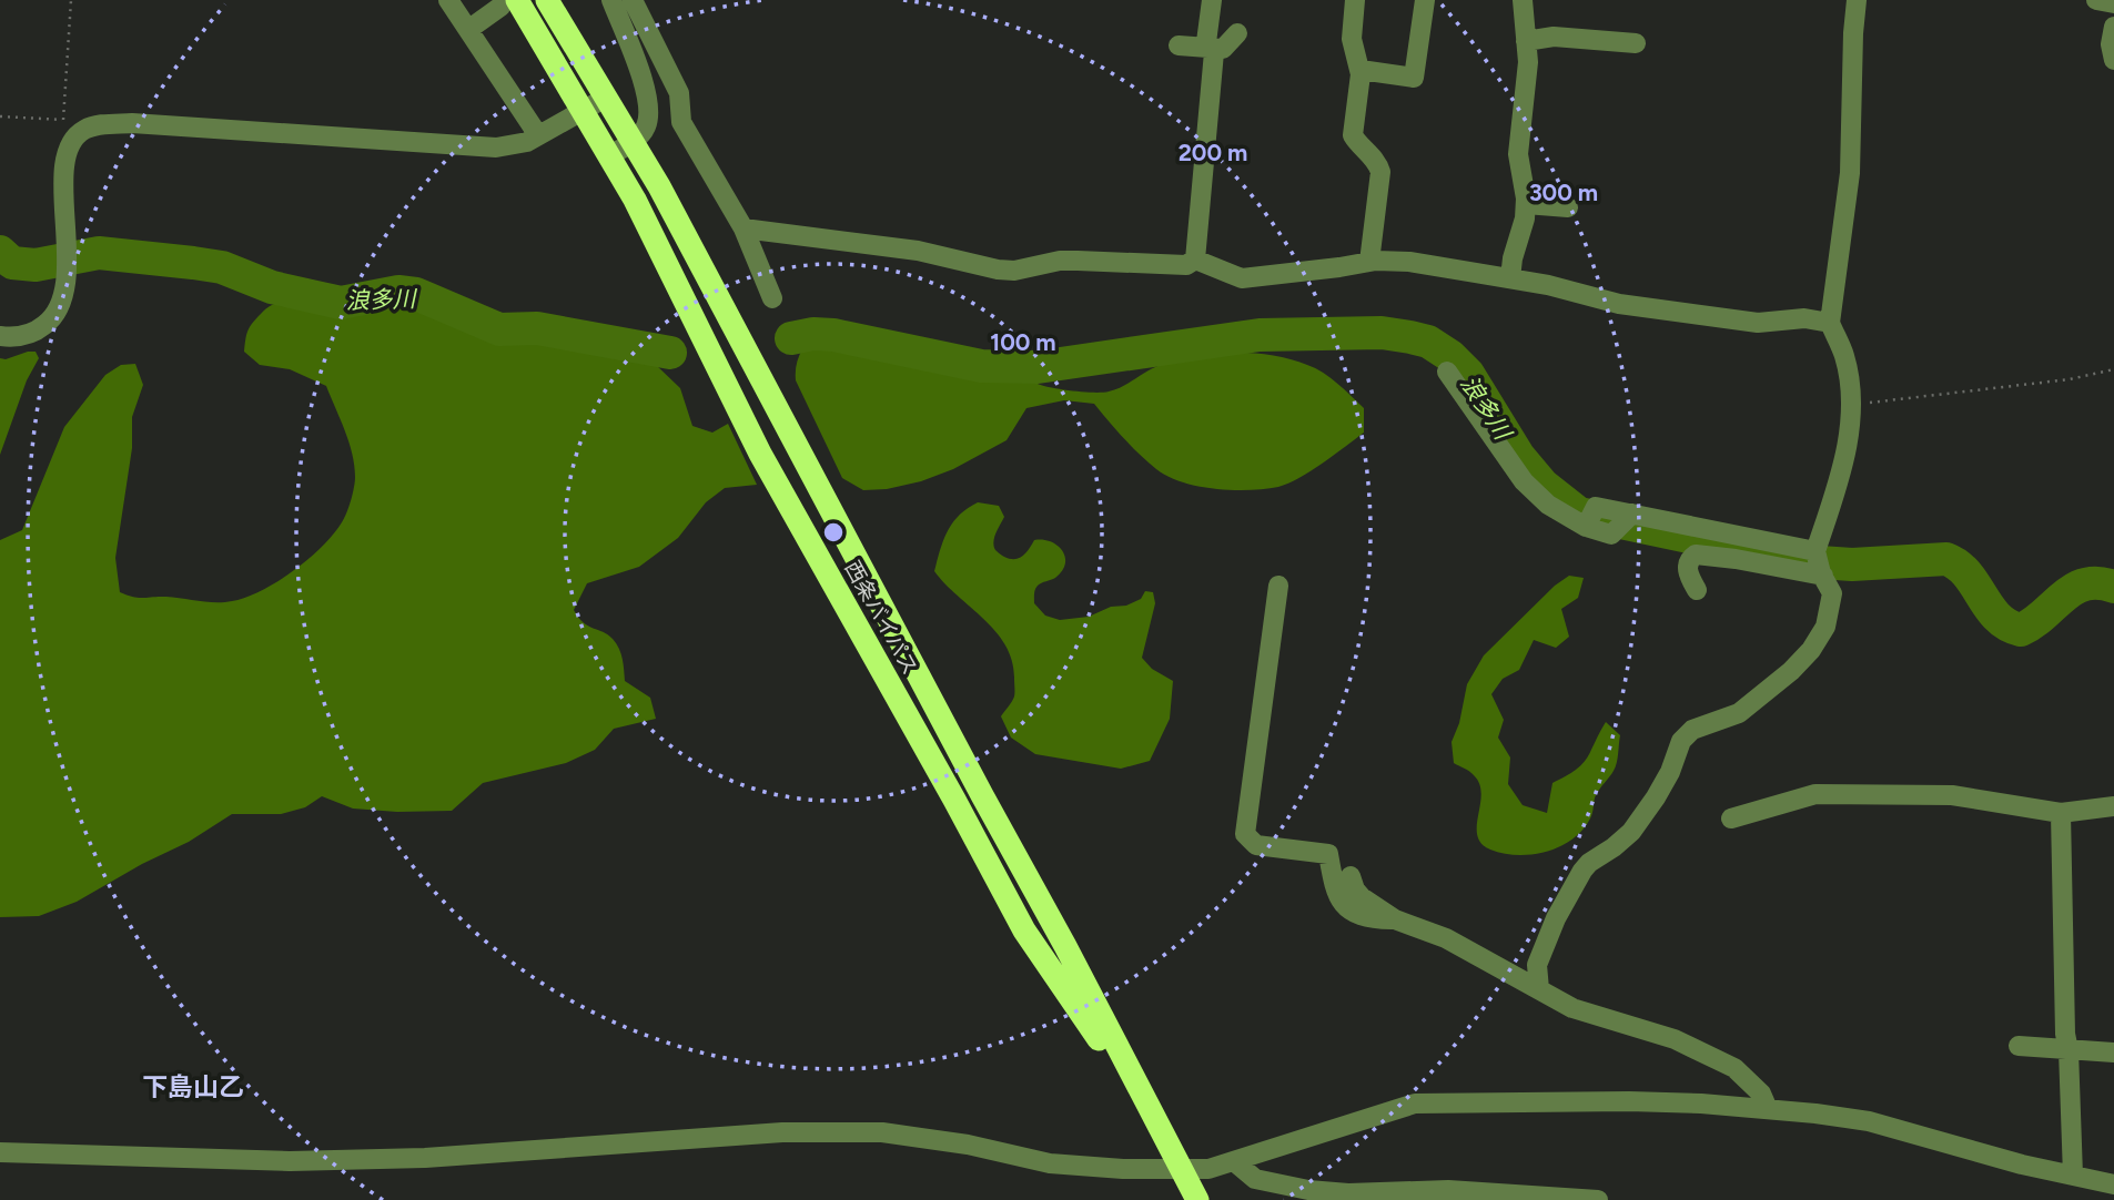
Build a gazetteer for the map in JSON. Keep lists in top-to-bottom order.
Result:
{
  "streets": {
    "highway": ["西条バイパス"]
  },
  "districts": ["下島山乙"],
  "water": ["浪多川"],
  "rings": ["200 m", "300 m", "100 m"]
}
